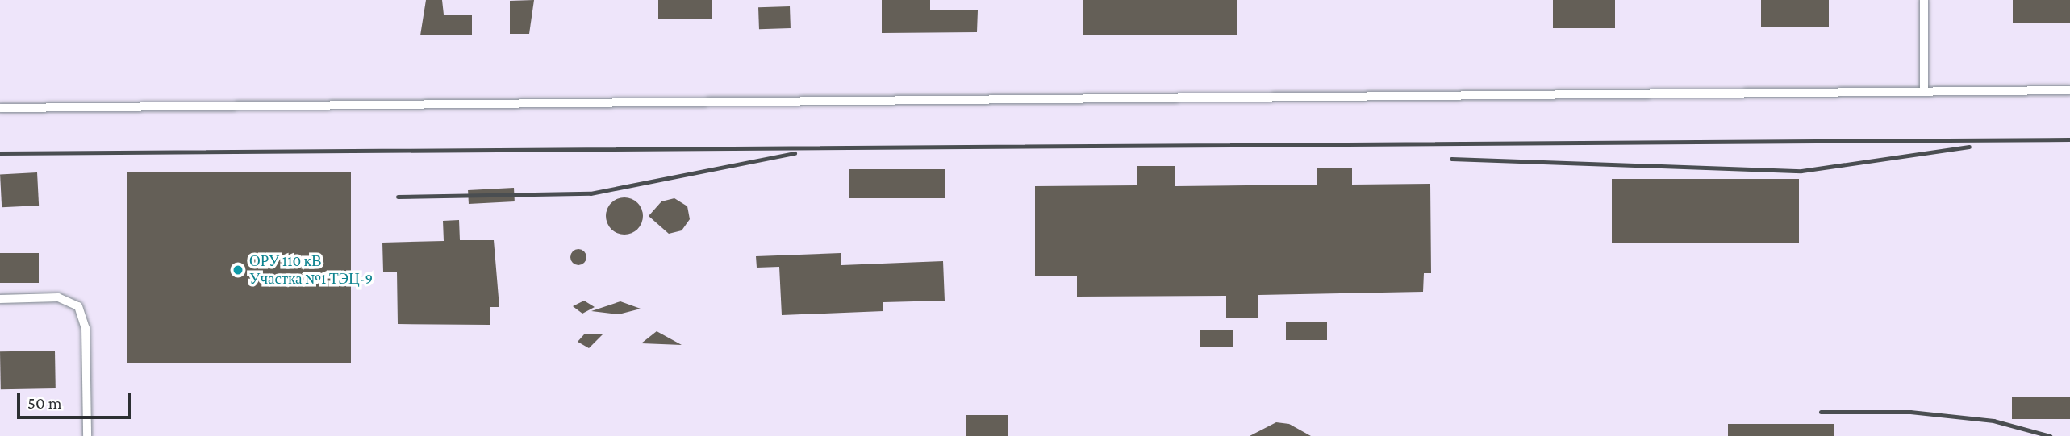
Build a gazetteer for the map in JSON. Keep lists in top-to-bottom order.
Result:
{
  "places": ["ОРУ 110 кВ Участка №1 ТЭЦ-9"],
  "scale_bar": "50 m"
}
